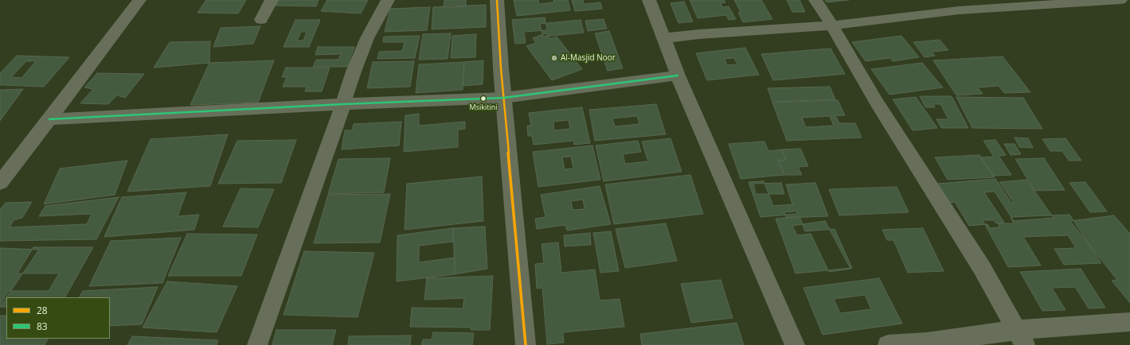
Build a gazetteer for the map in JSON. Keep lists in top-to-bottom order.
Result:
{
  "places": ["Al-Masjid Noor", "Msikitini"],
  "lines": ["transit line 28", "transit line 83"],
  "legend": ["28", "83"]
}
